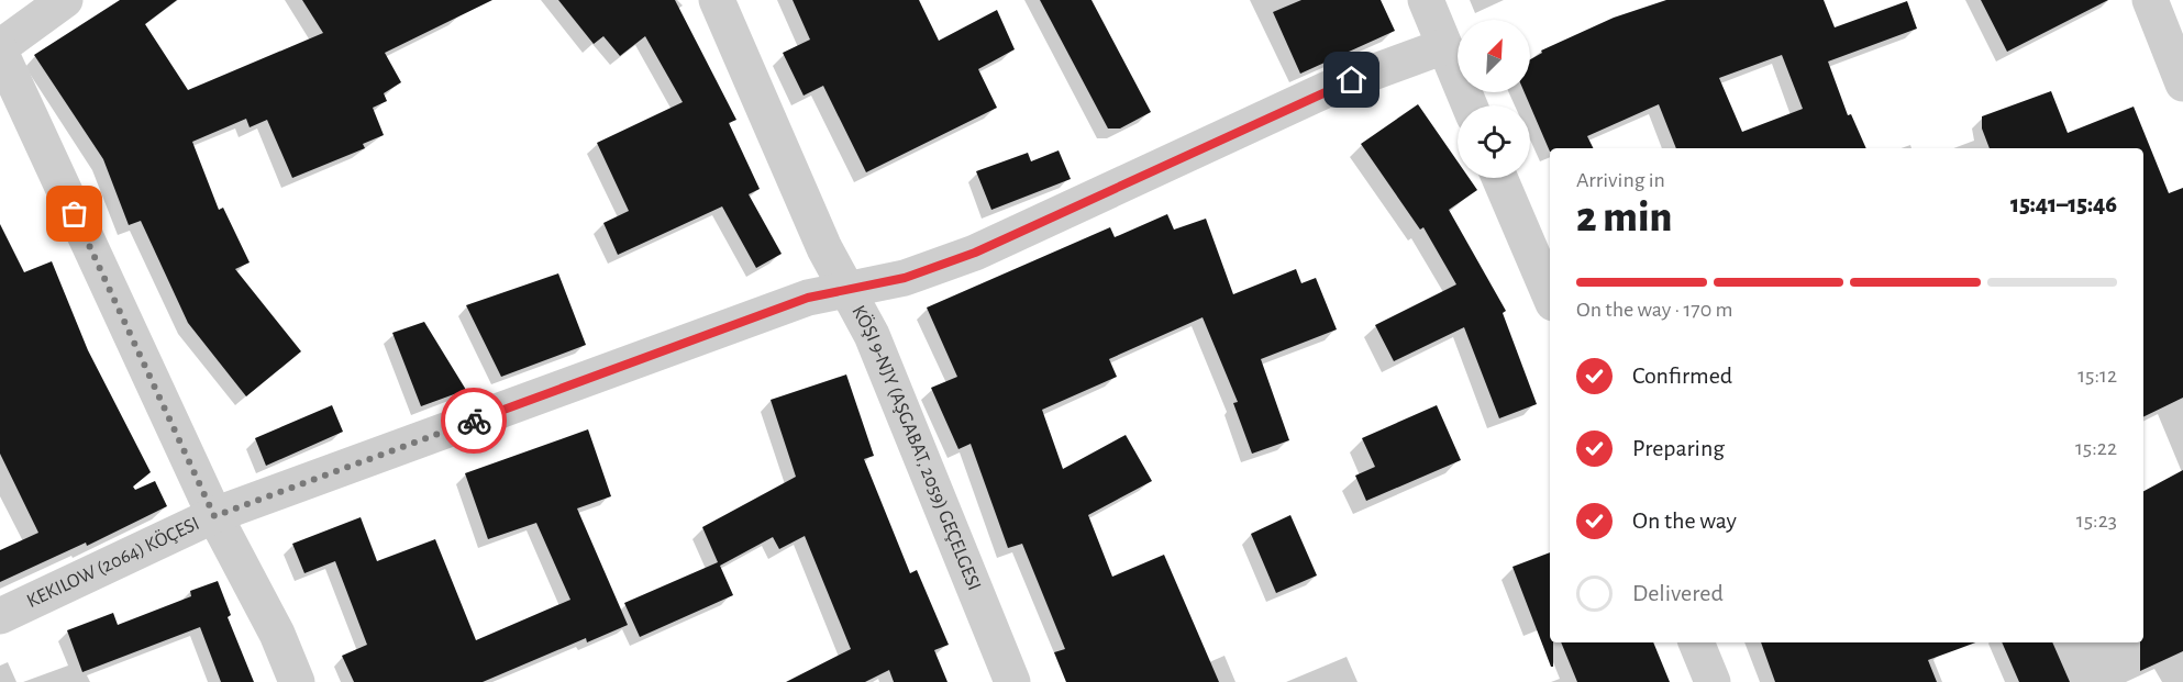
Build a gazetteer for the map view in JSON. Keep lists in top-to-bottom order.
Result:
{
  "streets": {
    "street": ["KÖŞI 9-NJY (AŞGABAT, 2059) GEÇELGESI", "KEKILOW (2064) KÖÇESI"]
  },
  "crossings": [
    ["KÖŞI 9-NJY (AŞGABAT, 2059) GEÇELGESI", "KEKILOW (2064) KÖÇESI"]
  ],
  "north": "top right",
  "page": {
    "heading": ["2 min", "Arriving in", "15:41–15:46"],
    "bar": "On the way · 170 m",
    "list": [
      ["Confirmed", "15:12"],
      ["Preparing", "15:22"],
      ["On the way", "15:23"],
      "Delivered"
    ]
  }
}
